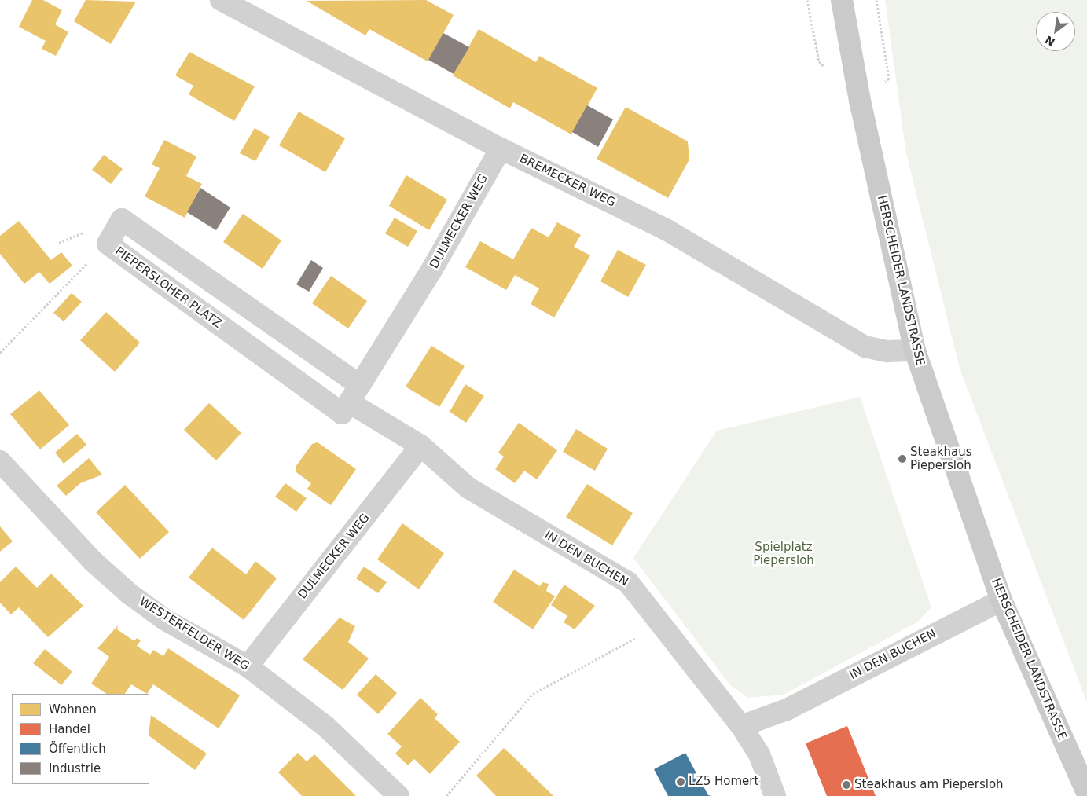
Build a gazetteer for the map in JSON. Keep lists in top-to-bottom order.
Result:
{
  "streets": {
    "main road": ["HERSCHEIDER LANDSTRASSE"],
    "street": [
      "BREMECKER WEG",
      "DULMECKER WEG",
      "PIEPERSLOHER PLATZ",
      "IN DEN BUCHEN",
      "WESTERFELDER WEG"
    ]
  },
  "crossings": [
    ["BREMECKER WEG", "DULMECKER WEG"],
    ["BREMECKER WEG", "HERSCHEIDER LANDSTRASSE"],
    ["DULMECKER WEG", "PIEPERSLOHER PLATZ"],
    ["DULMECKER WEG", "WESTERFELDER WEG"],
    ["HERSCHEIDER LANDSTRASSE", "IN DEN BUCHEN"],
    ["PIEPERSLOHER PLATZ", "IN DEN BUCHEN"]
  ],
  "parks": ["Spielplatz Piepersloh"],
  "places": ["Steakhaus Piepersloh", "LZ5 Homert", "Steakhaus am Piepersloh"],
  "legend": [
    "Wohnen",
    "Handel",
    "Öffentlich",
    "Industrie"
  ],
  "north": "bottom left"
}
